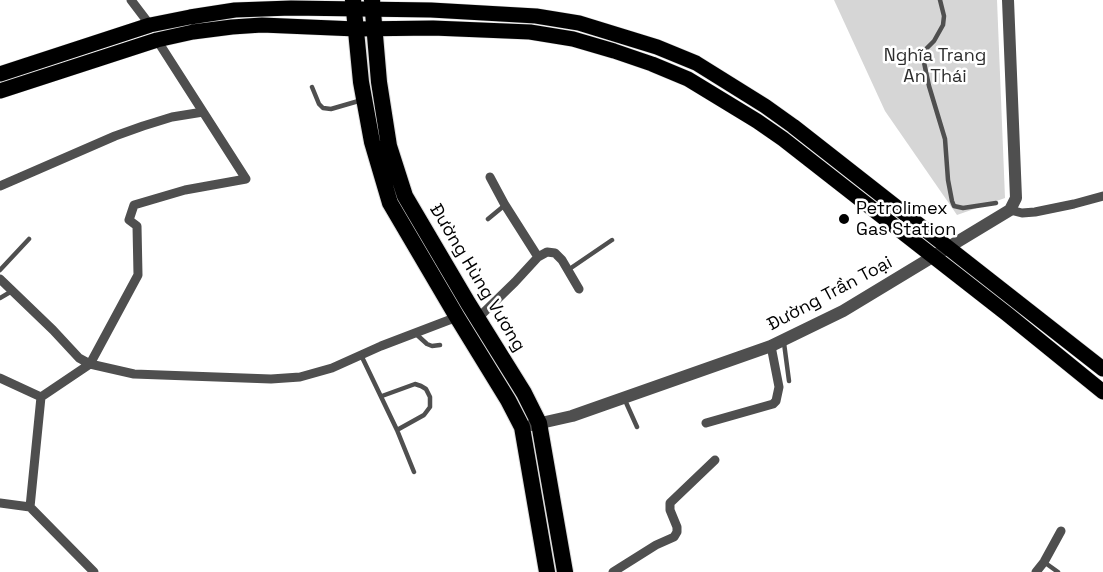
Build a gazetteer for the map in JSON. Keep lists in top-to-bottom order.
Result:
{
  "streets": {
    "highway": ["Đường Hùng Vương"],
    "street": ["Đường Trần Toại"]
  },
  "crossings": [
    ["Đường Hùng Vương", "Đường Trần Toại"]
  ],
  "parks": ["Nghĩa Trang An Thái"],
  "places": ["Petrolimex Gas Station"]
}
